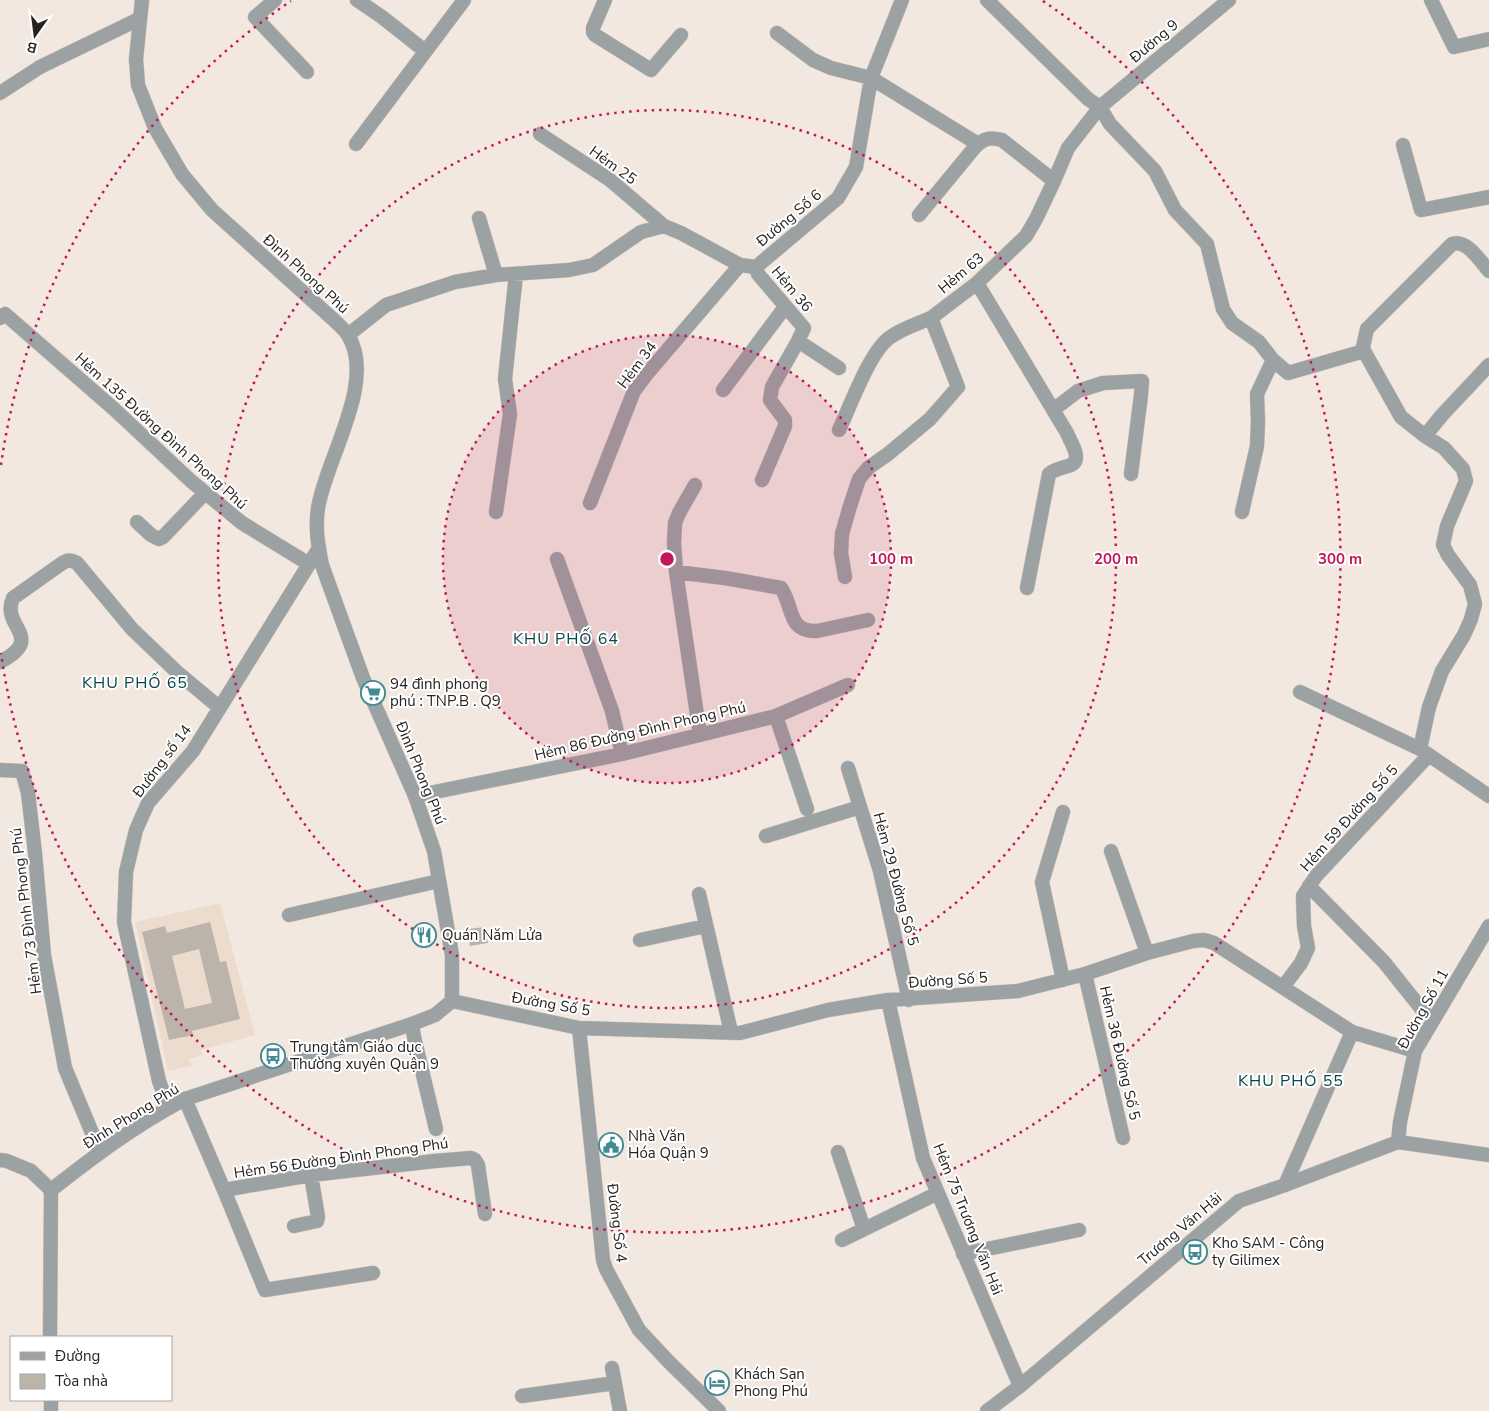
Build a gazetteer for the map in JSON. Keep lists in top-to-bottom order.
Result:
{
  "streets": {
    "street": [
      "Đường 9",
      "Hẻm 25",
      "Đường Số 6",
      "Hẻm 63",
      "Đình Phong Phú",
      "Hẻm 36",
      "Hẻm 34",
      "Hẻm 135 Đường Đình Phong Phú",
      "Hẻm 86 Đường Đình Phong Phú",
      "Đường số 14",
      "Hẻm 59 Đường Số 5",
      "Hẻm 29 Đường Số 5",
      "Hẻm 73 Đình Phong Phú",
      "Đường Số 5",
      "Đường Số 11",
      "Hẻm 36 Đường Số 5",
      "Hẻm 56 Đường Đình Phong Phú",
      "Hẻm 75 Trương Văn Hải",
      "Đường Số 4",
      "Trương Văn Hải"
    ]
  },
  "crossings": [
    ["Đường 9", "Hẻm 63"],
    ["Hẻm 25", "Đường Số 6"],
    ["Đường Số 6", "Hẻm 36"],
    ["Đường Số 6", "Hẻm 34"],
    ["Đình Phong Phú", "Hẻm 86 Đường Đình Phong Phú"],
    ["Đình Phong Phú", "Đường số 14"],
    ["Đình Phong Phú", "Hẻm 73 Đình Phong Phú"],
    ["Đình Phong Phú", "Đường Số 5"],
    ["Đình Phong Phú", "Hẻm 56 Đường Đình Phong Phú"],
    ["Hẻm 135 Đường Đình Phong Phú", "Đường số 14"],
    ["Hẻm 59 Đường Số 5", "Đường Số 5"],
    ["Hẻm 29 Đường Số 5", "Đường Số 5"],
    ["Đường Số 5", "Đường Số 11"],
    ["Đường Số 5", "Hẻm 36 Đường Số 5"],
    ["Đường Số 5", "Hẻm 75 Trương Văn Hải"],
    ["Đường Số 5", "Đường Số 4"],
    ["Đường Số 11", "Trương Văn Hải"],
    ["Hẻm 75 Trương Văn Hải", "Trương Văn Hải"]
  ],
  "districts": ["KHU PHỐ 64", "KHU PHỐ 65", "KHU PHỐ 55"],
  "places": {
    "supermarket": ["94 đình phong phú : TNP.B . Q9"],
    "restaurant": ["Quán Năm Lửa"],
    "bus stop": ["Trung tâm Giáo dục Thường xuyên Quận 9", "Kho SAM - Công ty Gilimex"],
    "public building": ["Nhà Văn Hóa Quận 9"],
    "hotel": ["Khách Sạn Phong Phú"]
  },
  "legend": ["Đường", "Tòa nhà"],
  "north": "bottom",
  "rings": ["100 m", "200 m", "300 m"]
}
